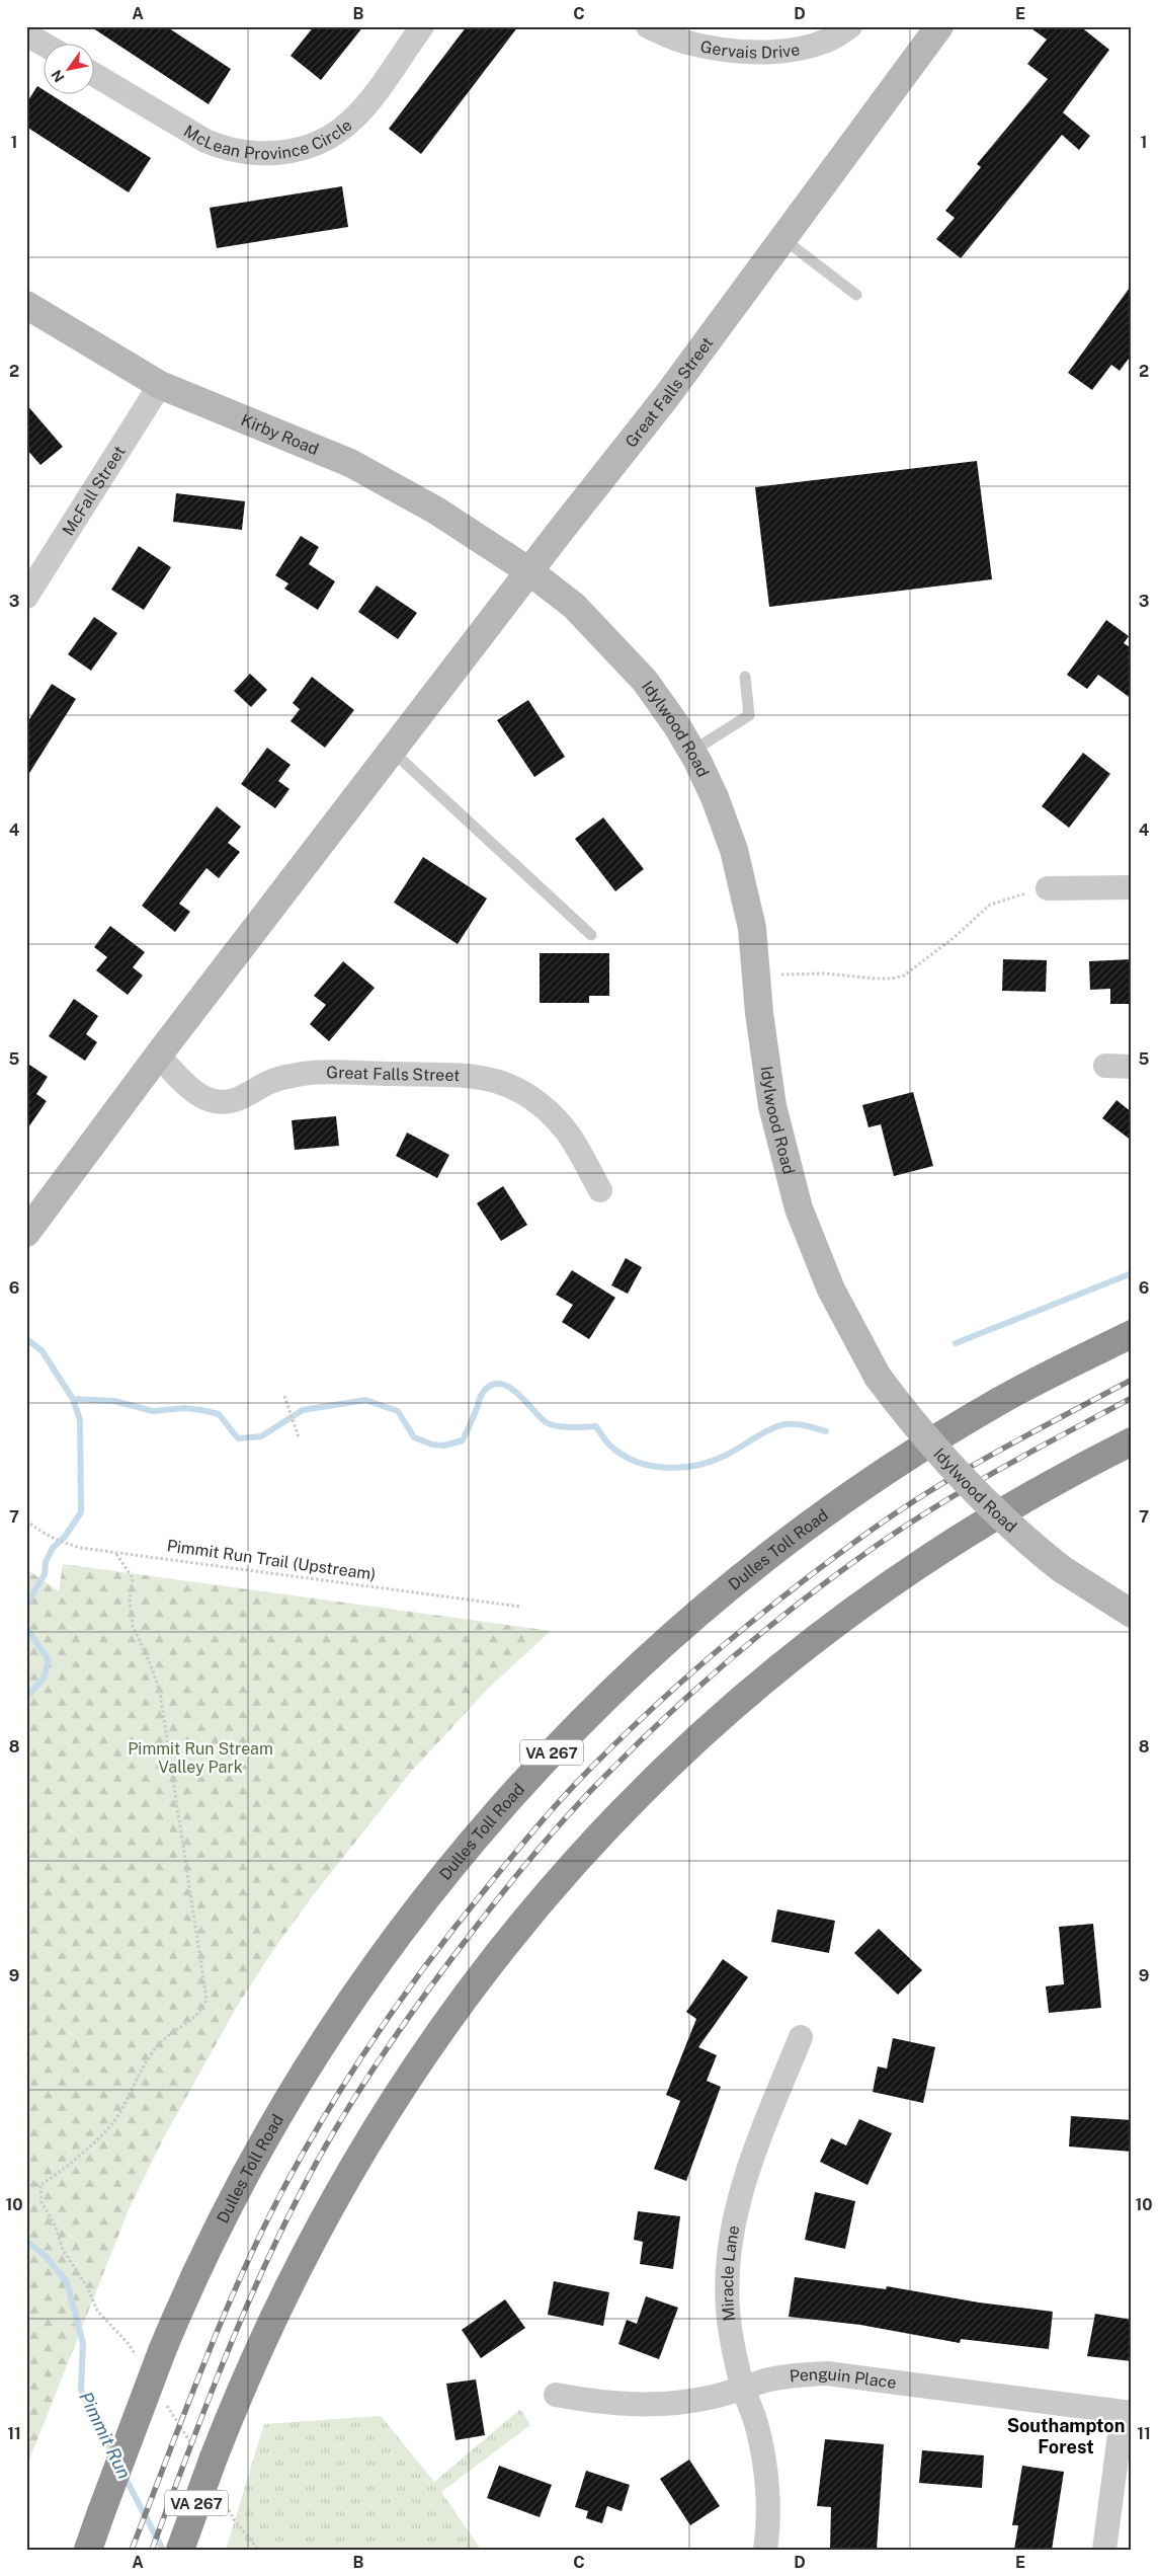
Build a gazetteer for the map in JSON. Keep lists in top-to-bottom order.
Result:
{
  "streets": {
    "highway": ["Dulles Toll Road", "VA 267"],
    "main road": ["Great Falls Street", "Kirby Road", "Idylwood Road"],
    "street": [
      "Gervais Drive",
      "McLean Province Circle",
      "McFall Street",
      "Miracle Lane",
      "Penguin Place"
    ],
    "path": ["Pimmit Run Trail (Upstream)"]
  },
  "crossings": [
    ["Great Falls Street", "Kirby Road"],
    ["Great Falls Street", "Idylwood Road"],
    ["Kirby Road", "McFall Street"],
    ["Kirby Road", "Idylwood Road"],
    ["Miracle Lane", "Penguin Place"]
  ],
  "districts": ["Southampton Forest"],
  "water": ["Pimmit Run"],
  "parks": ["Pimmit Run Stream Valley Park"],
  "north": "bottom left",
  "grid": {
    "columns": [
      "A",
      "B",
      "C",
      "D",
      "E"
    ],
    "rows": [
      "1",
      "2",
      "3",
      "4",
      "5",
      "6",
      "7",
      "8",
      "9",
      "10",
      "11"
    ]
  }
}
